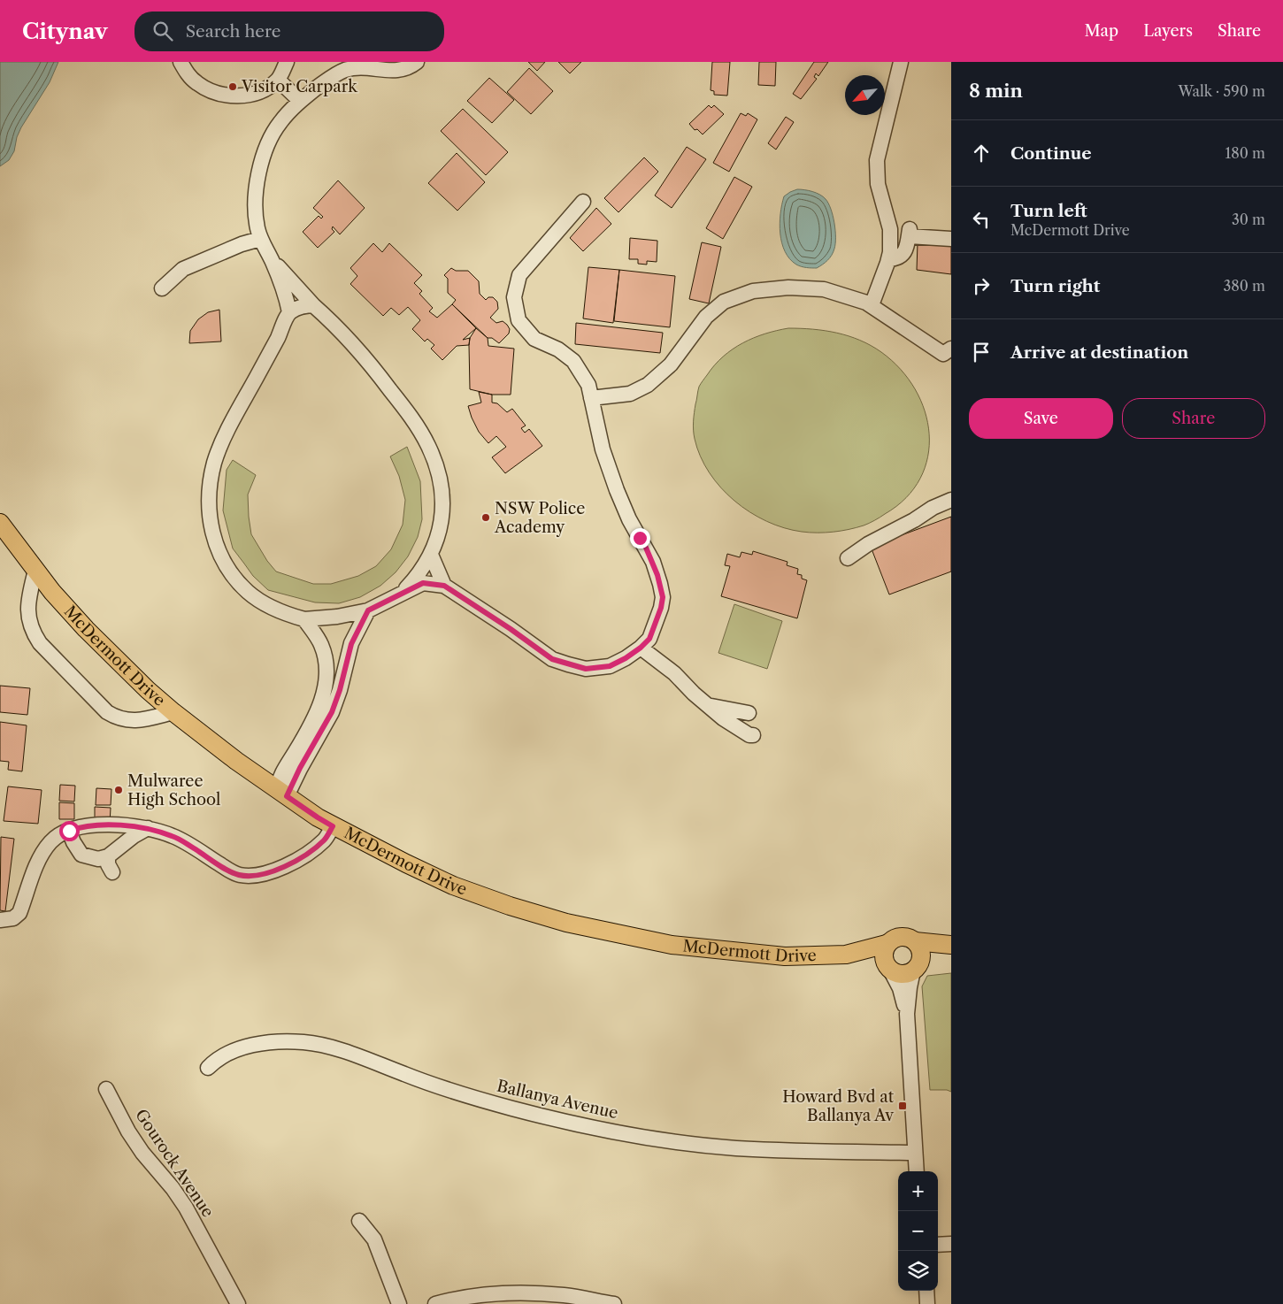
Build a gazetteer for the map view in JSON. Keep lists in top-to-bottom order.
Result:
{
  "streets": {
    "main road": ["McDermott Drive"],
    "street": ["Ballanya Avenue", "Gourock Avenue"]
  },
  "places": {
    "other": ["Visitor Carpark", "NSW Police Academy", "Mulwaree High School"],
    "transit": ["Howard Bvd at Ballanya Av"]
  },
  "north": "bottom left",
  "page": {
    "header": "Citynav",
    "search": "Search here",
    "nav": ["Map", "Layers", "Share"],
    "heading": ["8 min", "Walk · 590 m"],
    "list": [
      ["Continue", "180 m"],
      ["Turn left", "McDermott Drive", "30 m"],
      ["Turn right", "380 m"],
      "Arrive at destination"
    ],
    "buttons": ["Save", "Share"],
    "map_buttons": ["+", "−"]
  }
}
